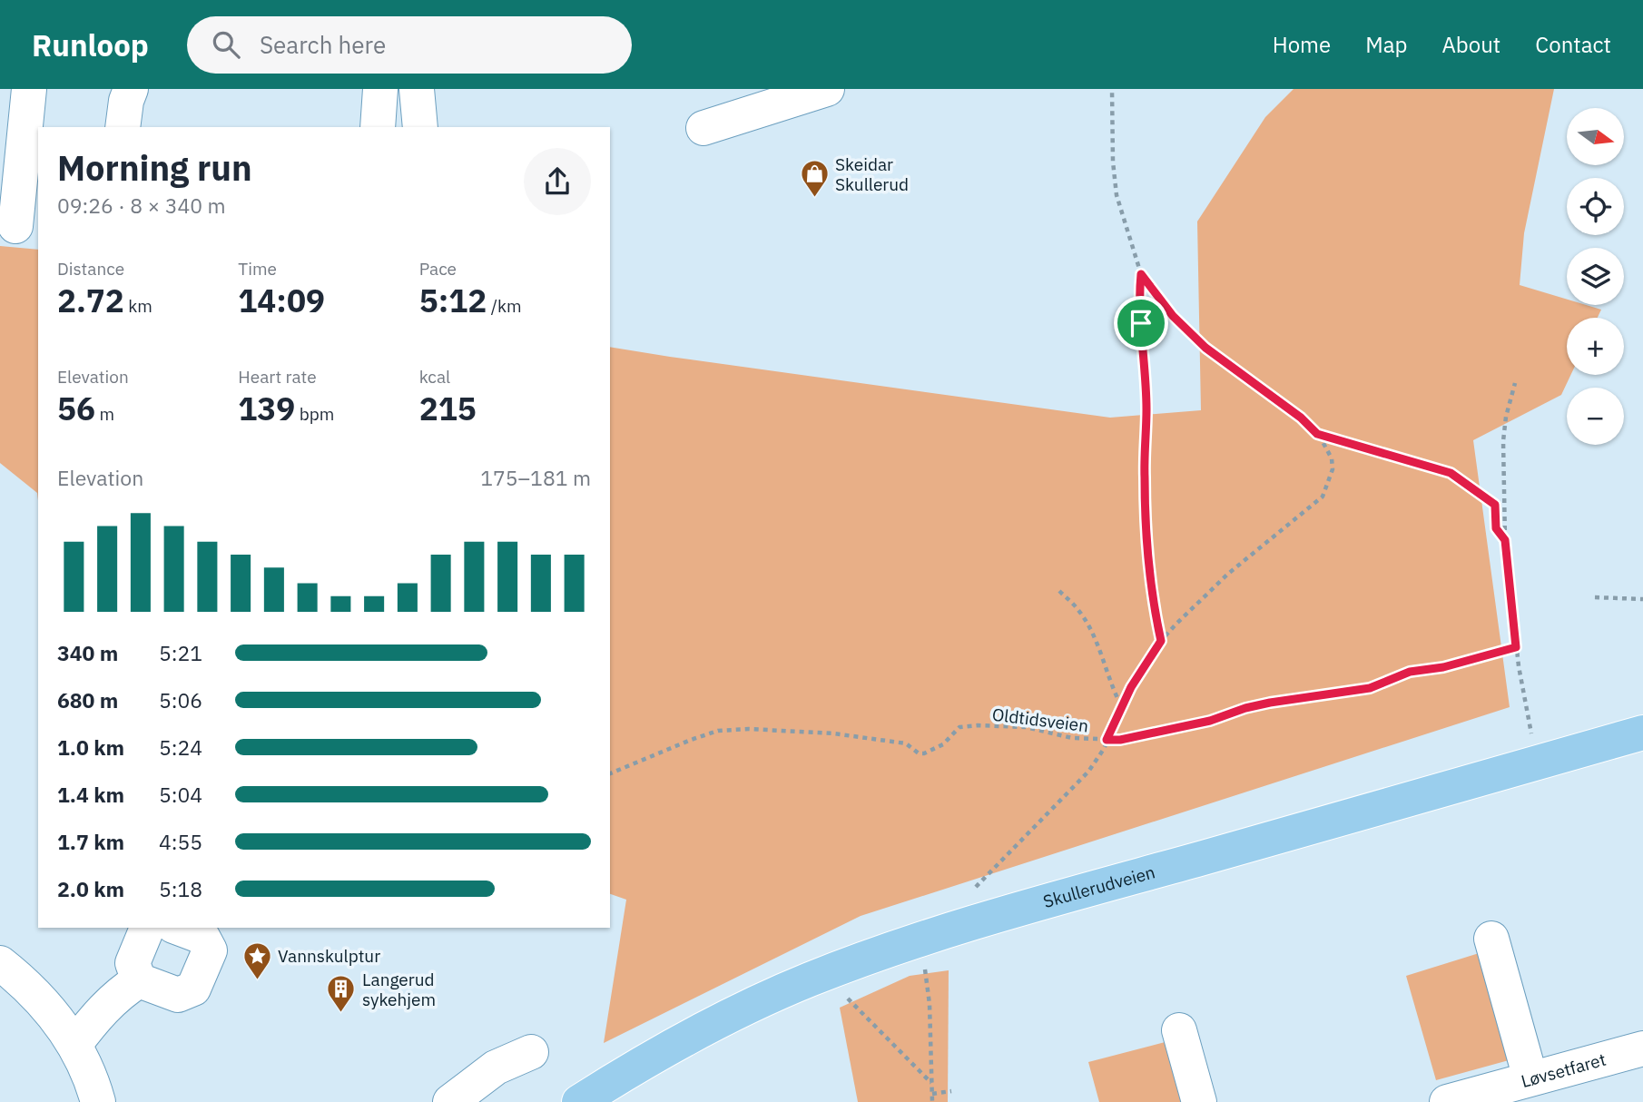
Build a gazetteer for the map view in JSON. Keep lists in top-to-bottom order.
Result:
{
  "streets": {
    "main road": ["Skullerudveien"],
    "street": ["Løvsetfaret"],
    "path": ["Oldtidsveien"]
  },
  "places": {
    "shop": ["Skeidar Skullerud"],
    "place": ["Vannskulptur"],
    "building": ["Langerud sykehjem"]
  },
  "north": "right",
  "page": {
    "header": "Runloop",
    "search": "Search here",
    "nav": [
      "Home",
      "Map",
      "About",
      "Contact"
    ],
    "map_buttons": ["+", "−"],
    "heading": ["Morning run", "09:26 · 8 × 340 m"],
    "stats": [
      ["Distance", "2.72 km"],
      ["Time", "14:09"],
      ["Pace", "5:12 /km"],
      ["Elevation", "56 m"],
      ["Heart rate", "139 bpm"],
      ["kcal", "215"]
    ],
    "chart": ["Elevation", "175–181 m"],
    "list": [
      {
        "name": "340 m",
        "note": "5:21"
      },
      {
        "name": "680 m",
        "note": "5:06"
      },
      {
        "name": "1.0 km",
        "note": "5:24"
      },
      {
        "name": "1.4 km",
        "note": "5:04"
      },
      {
        "name": "1.7 km",
        "note": "4:55"
      },
      {
        "name": "2.0 km",
        "note": "5:18"
      }
    ]
  }
}
